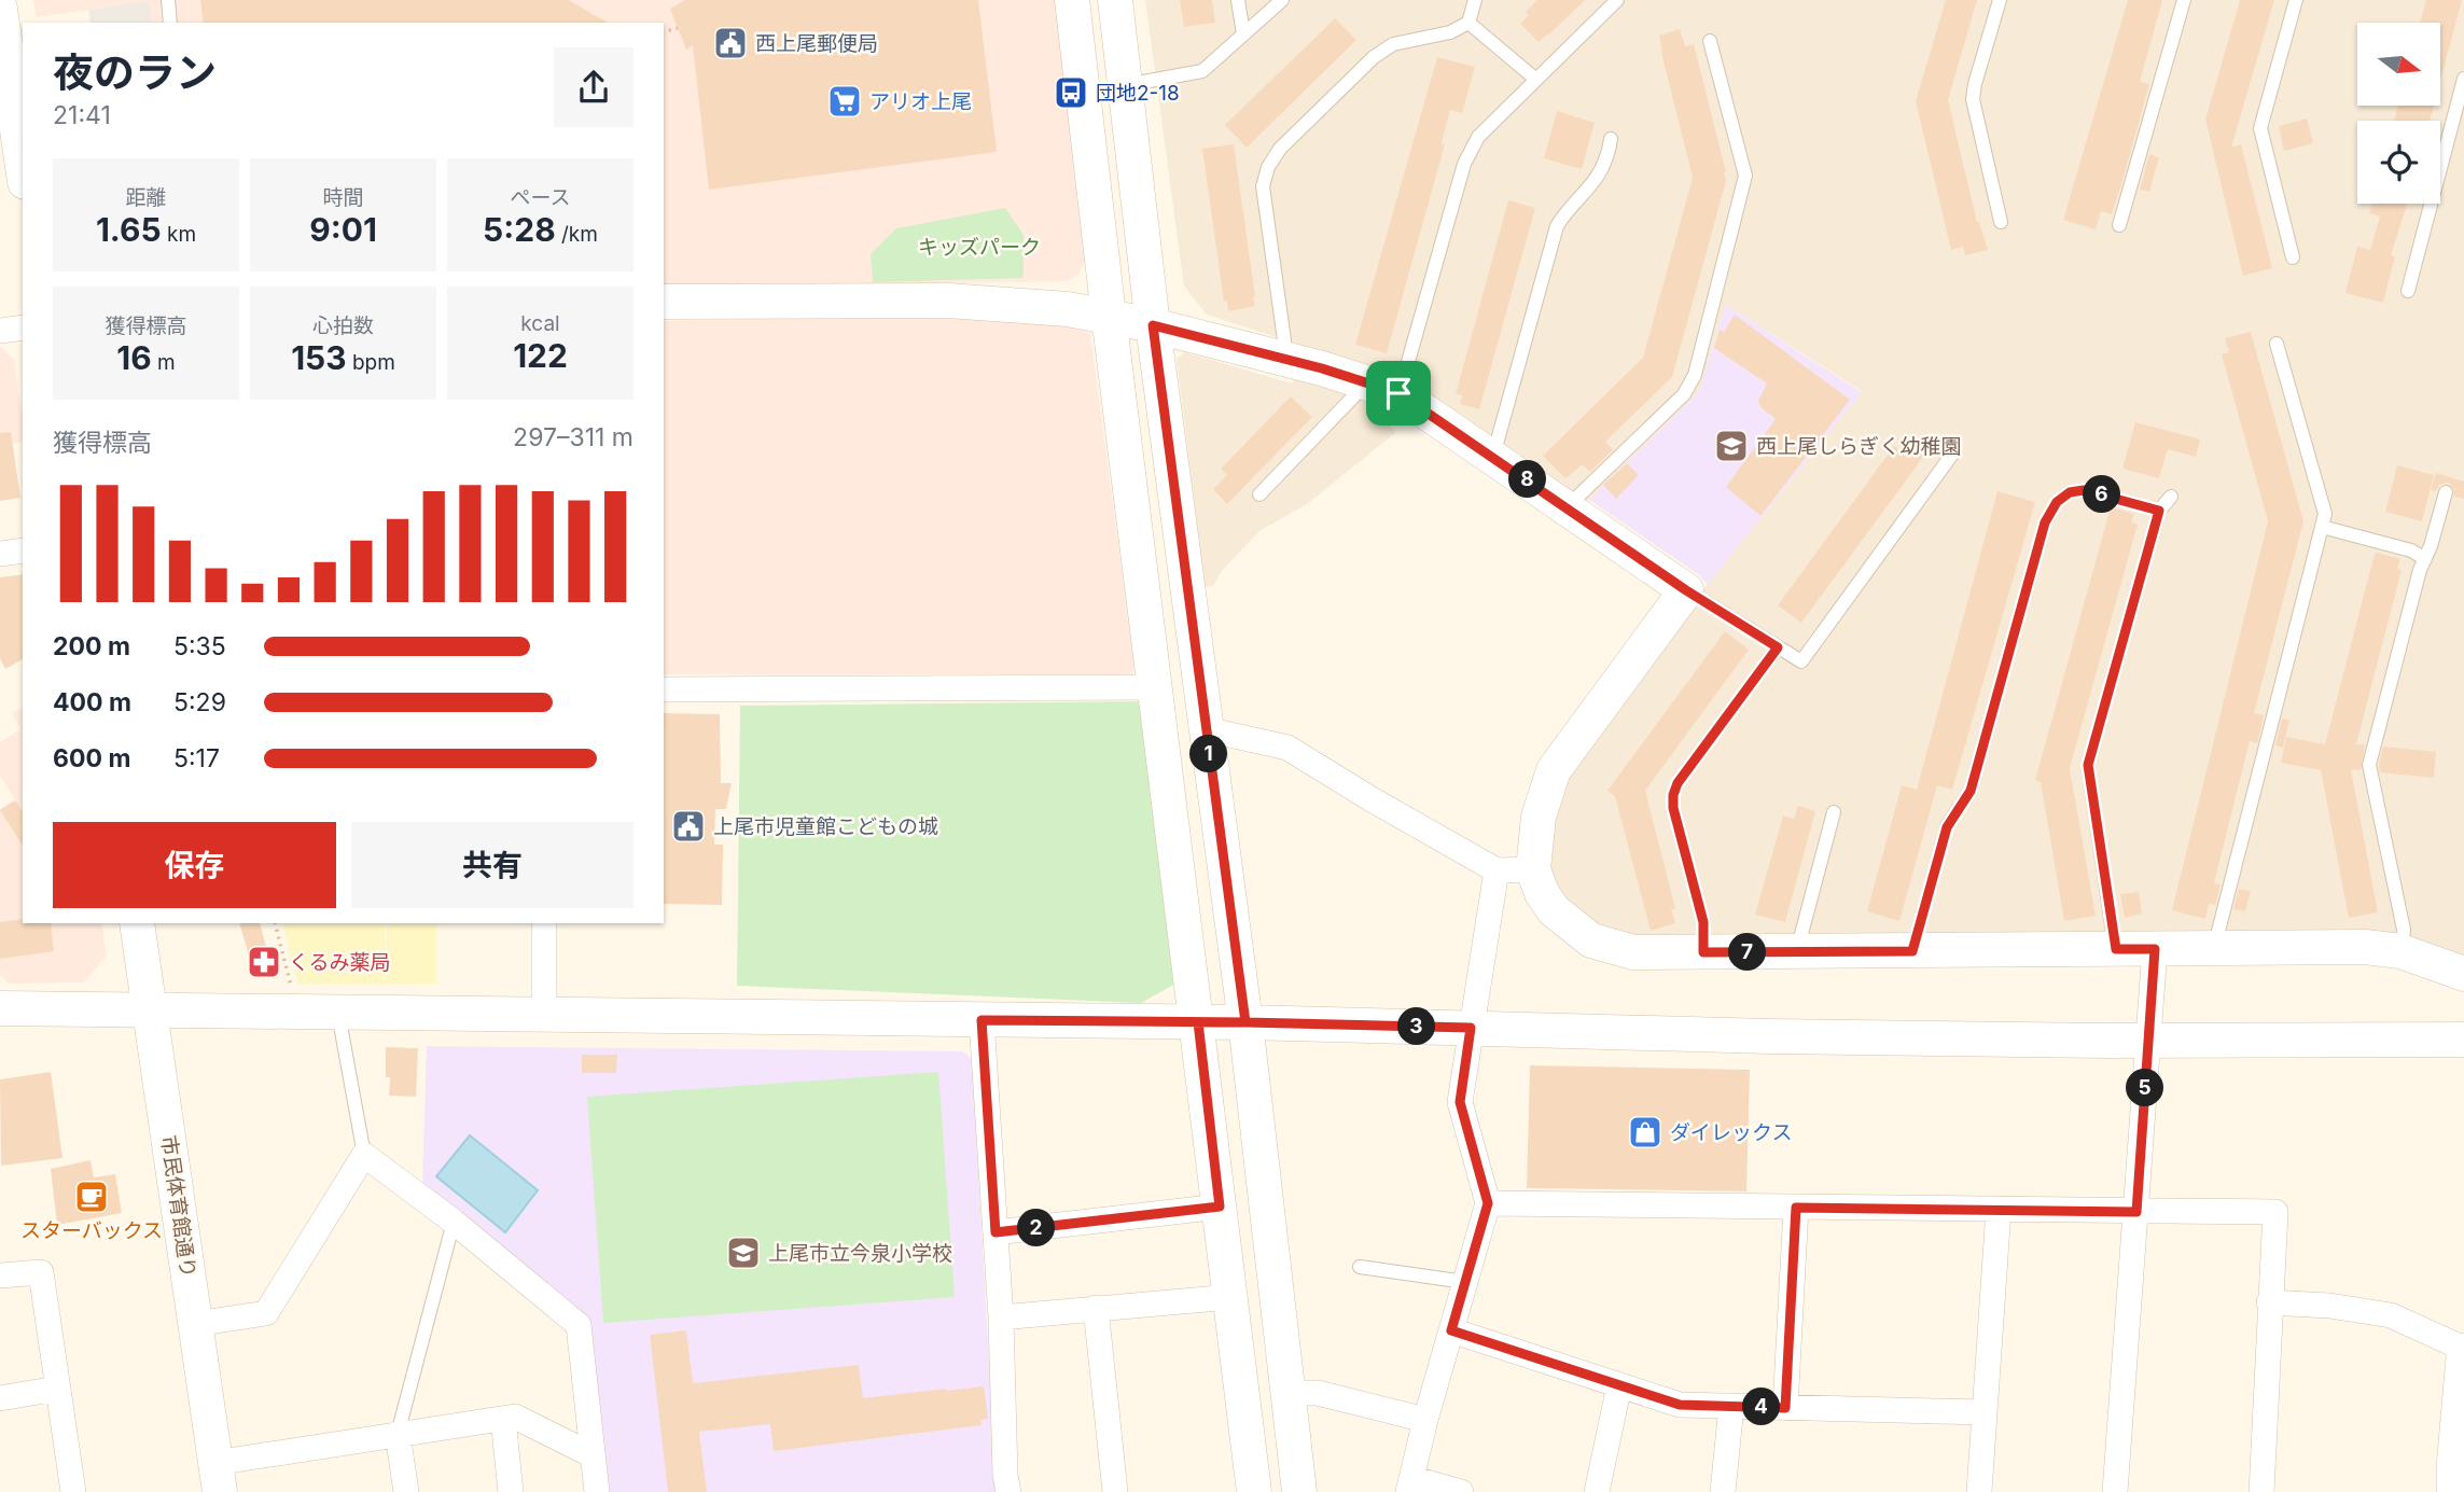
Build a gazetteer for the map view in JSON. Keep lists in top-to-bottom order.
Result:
{
  "streets": {
    "street": ["市民体育館通り"]
  },
  "parks": ["キッズパーク"],
  "places": {
    "public building": ["西上尾郵便局", "上尾市児童館こどもの城"],
    "bus stop": ["団地2-18"],
    "supermarket": ["アリオ上尾"],
    "school or university": ["西上尾しらぎく幼稚園", "上尾市立今泉小学校"],
    "pharmacy": ["くるみ薬局"],
    "shop": ["ダイレックス"],
    "cafe": ["スターバックス"]
  },
  "north": "right",
  "page": {
    "heading": ["夜のラン", "21:41"],
    "stats": [
      ["距離", "1.65 km"],
      ["時間", "9:01"],
      ["ペース", "5:28 /km"],
      ["獲得標高", "16 m"],
      ["心拍数", "153 bpm"],
      ["kcal", "122"]
    ],
    "chart": ["獲得標高", "297–311 m"],
    "pins": [
      "8",
      "6",
      "1",
      "7",
      "3",
      "5",
      "2",
      "4"
    ],
    "list": [
      {
        "name": "200 m",
        "note": "5:35"
      },
      {
        "name": "400 m",
        "note": "5:29"
      },
      {
        "name": "600 m",
        "note": "5:17"
      }
    ],
    "buttons": ["保存", "共有"]
  }
}
